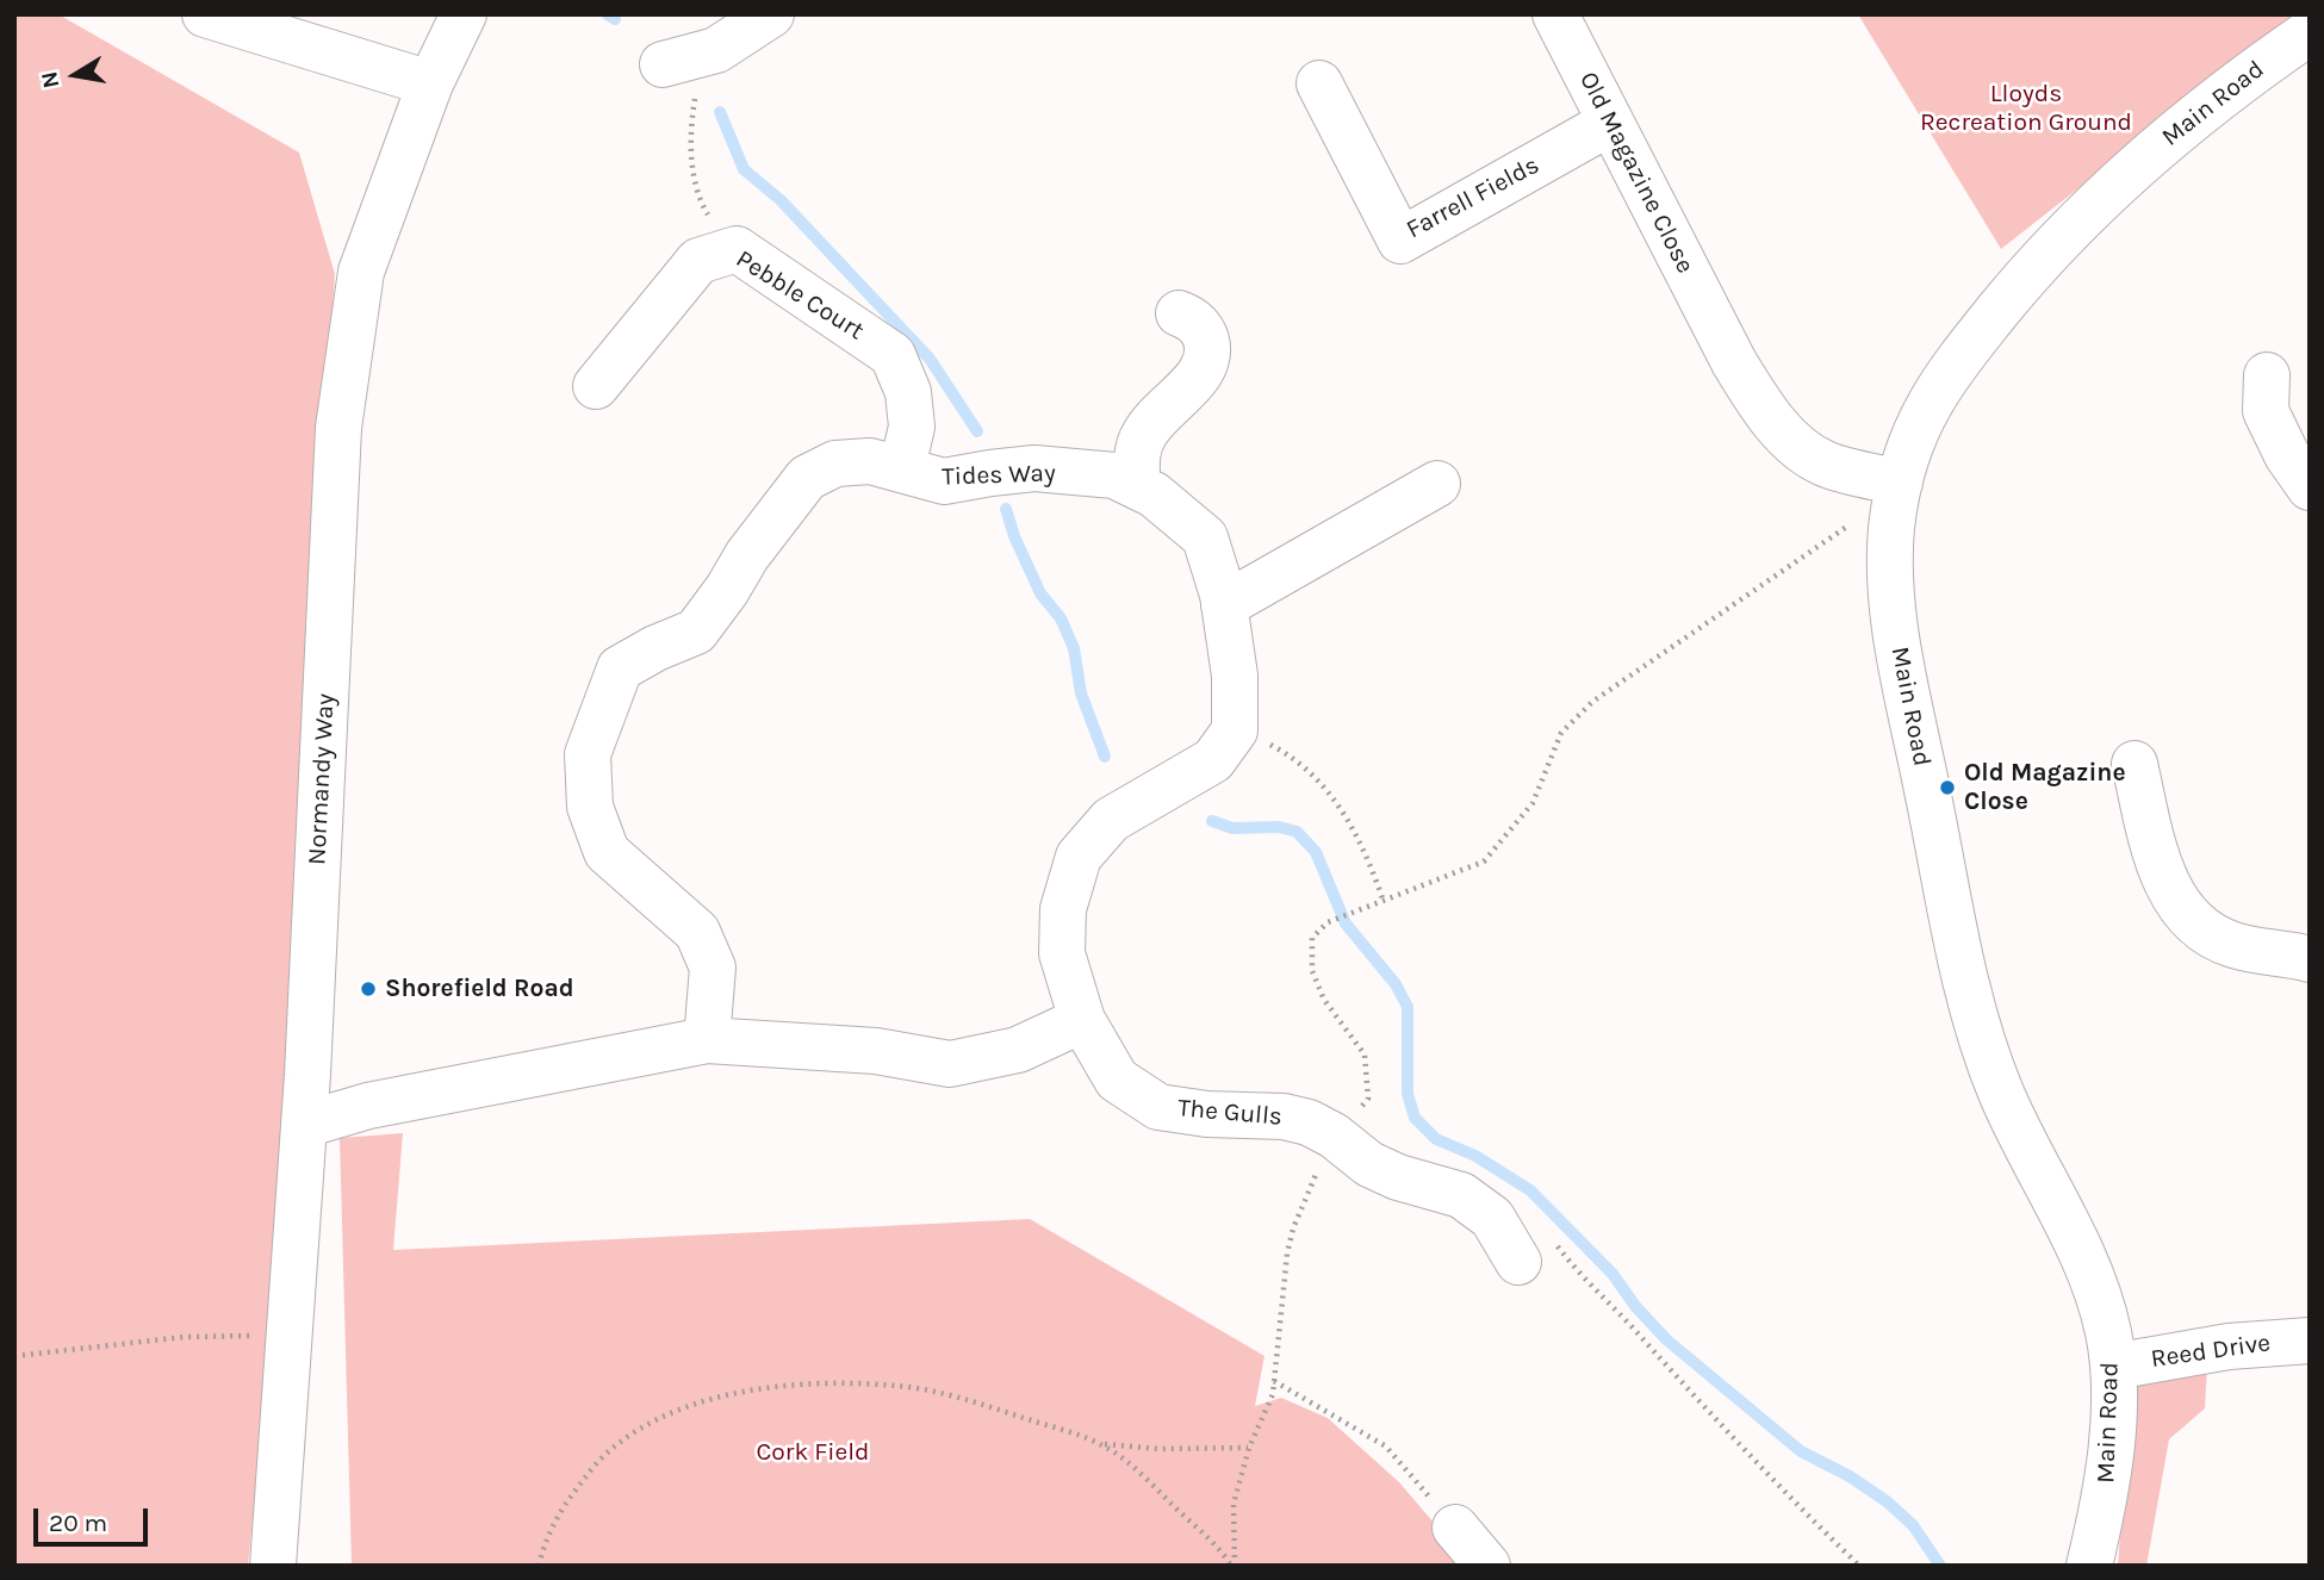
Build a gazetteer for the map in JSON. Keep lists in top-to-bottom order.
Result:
{
  "streets": {
    "street": [
      "Main Road",
      "Old Magazine Close",
      "Farrell Fields",
      "Pebble Court",
      "Tides Way",
      "Normandy Way",
      "The Gulls",
      "Reed Drive"
    ]
  },
  "crossings": [
    ["Main Road", "Old Magazine Close"],
    ["Main Road", "Reed Drive"],
    ["Old Magazine Close", "Farrell Fields"],
    ["Pebble Court", "Tides Way"]
  ],
  "parks": ["Lloyds Recreation Ground", "Cork Field"],
  "places": ["Old Magazine Close", "Shorefield Road"],
  "scale_bar": "20 m",
  "north": "left"
}
